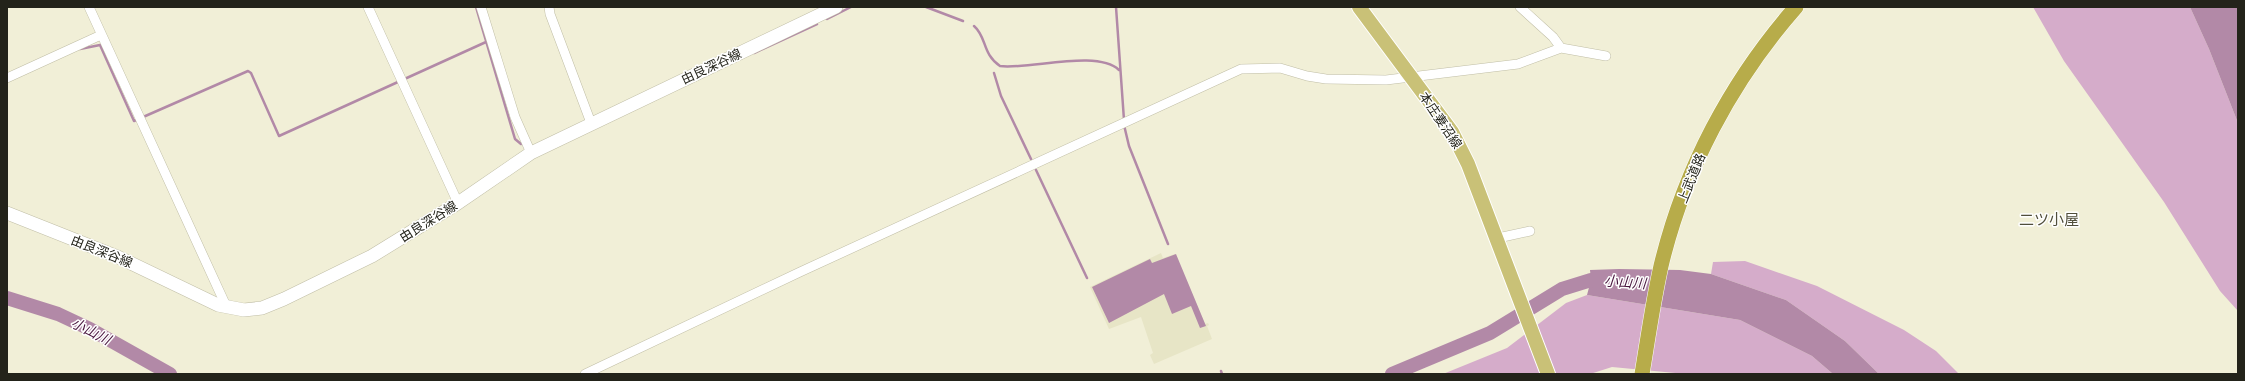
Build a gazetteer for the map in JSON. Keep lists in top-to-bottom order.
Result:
{
  "streets": {
    "highway": ["上武道路"],
    "main road": ["由良深谷線", "本庄妻沼線"]
  },
  "districts": ["二ツ小屋"],
  "water": ["小山川"]
}
